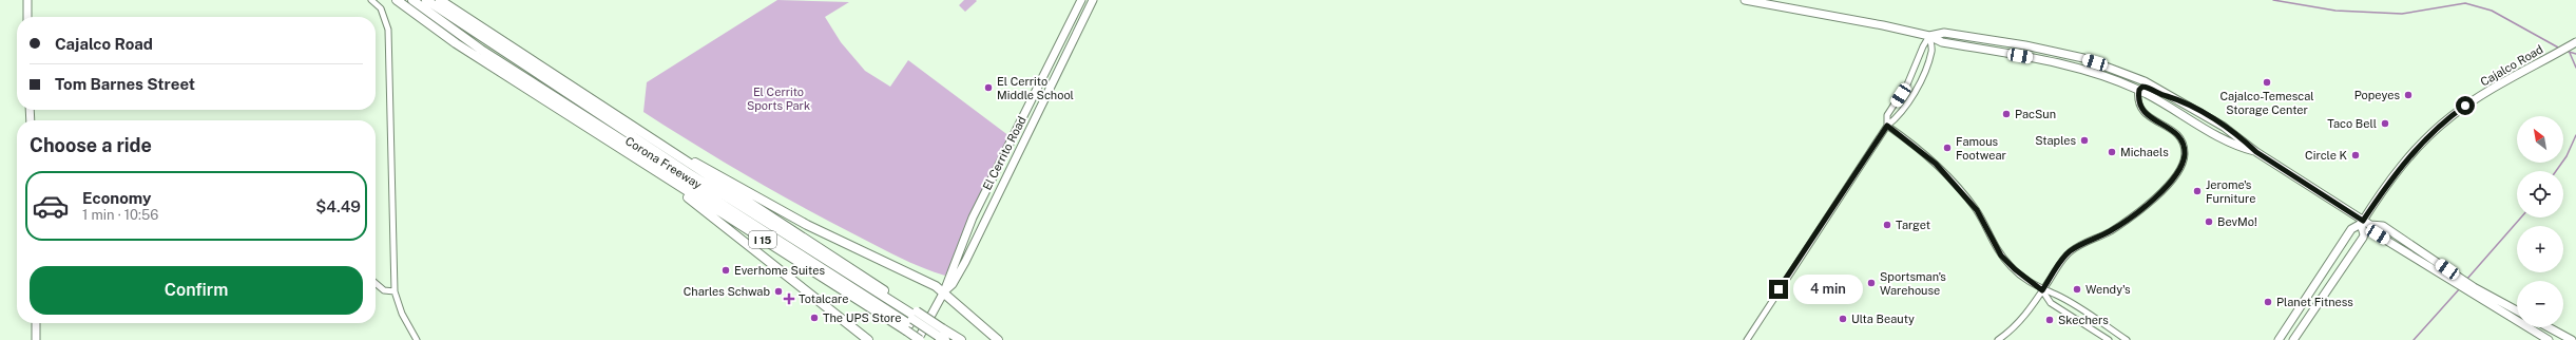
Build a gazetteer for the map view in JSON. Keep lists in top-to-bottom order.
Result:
{
  "streets": {
    "highway": ["Corona Freeway", "I 15"],
    "main road": ["Cajalco Road", "El Cerrito Road"]
  },
  "crossings": [
    ["El Cerrito Road", "Corona Freeway"]
  ],
  "parks": ["El Cerrito Sports Park"],
  "places": {
    "other": [
      "Cajalco-Temescal Storage Center",
      "El Cerrito Middle School",
      "Popeyes",
      "PacSun",
      "Taco Bell",
      "Staples",
      "Famous Footwear",
      "Michaels",
      "Circle K",
      "Jerome's Furniture",
      "BevMo!",
      "Target",
      "Everhome Suites",
      "Sportsman's Warehouse",
      "Wendy's",
      "Charles Schwab",
      "Planet Fitness",
      "The UPS Store",
      "Ulta Beauty",
      "Skechers"
    ],
    "health": ["Totalcare"]
  },
  "north": "top left",
  "page": {
    "banner": ["Cajalco Road", "Tom Barnes Street"],
    "map_buttons": ["+", "−"],
    "heading": "Choose a ride",
    "list": [
      {
        "name": "Economy",
        "note": "1 min · 10:56",
        "value": "$4.49"
      }
    ],
    "buttons": "Confirm",
    "bubble": "4 min"
  }
}
